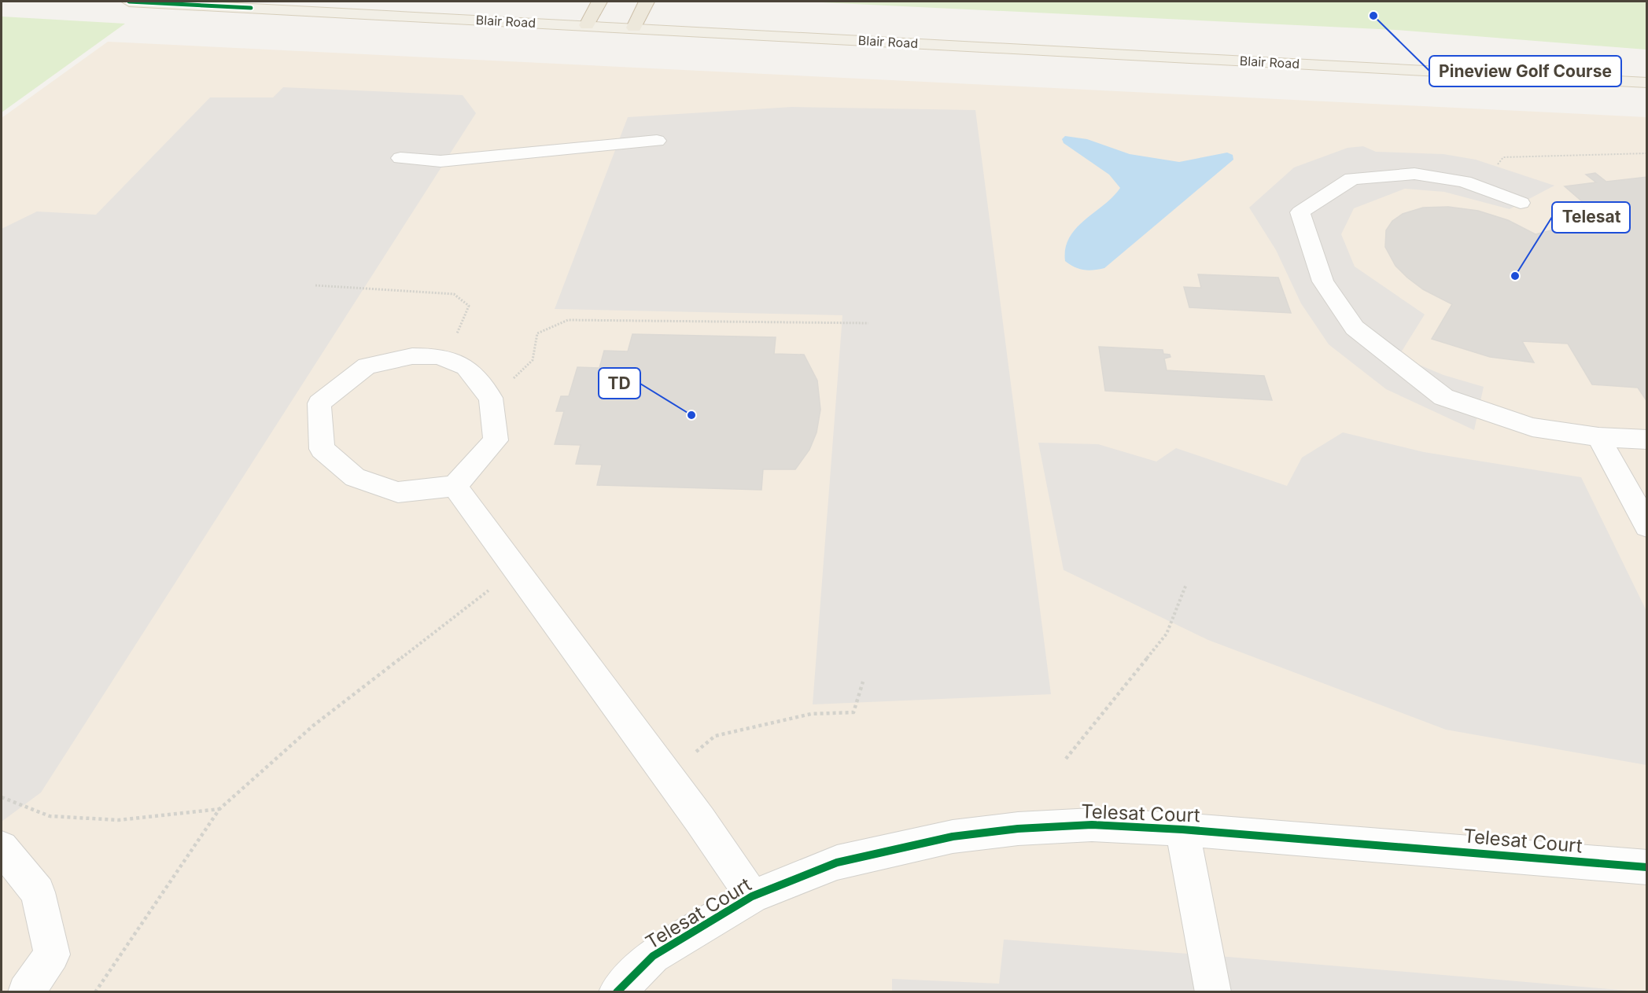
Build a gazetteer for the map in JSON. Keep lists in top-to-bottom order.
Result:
{
  "streets": {
    "main road": ["Blair Road"],
    "street": ["Telesat Court"]
  },
  "places": ["Pineview Golf Course", "Telesat", "TD"]
}
